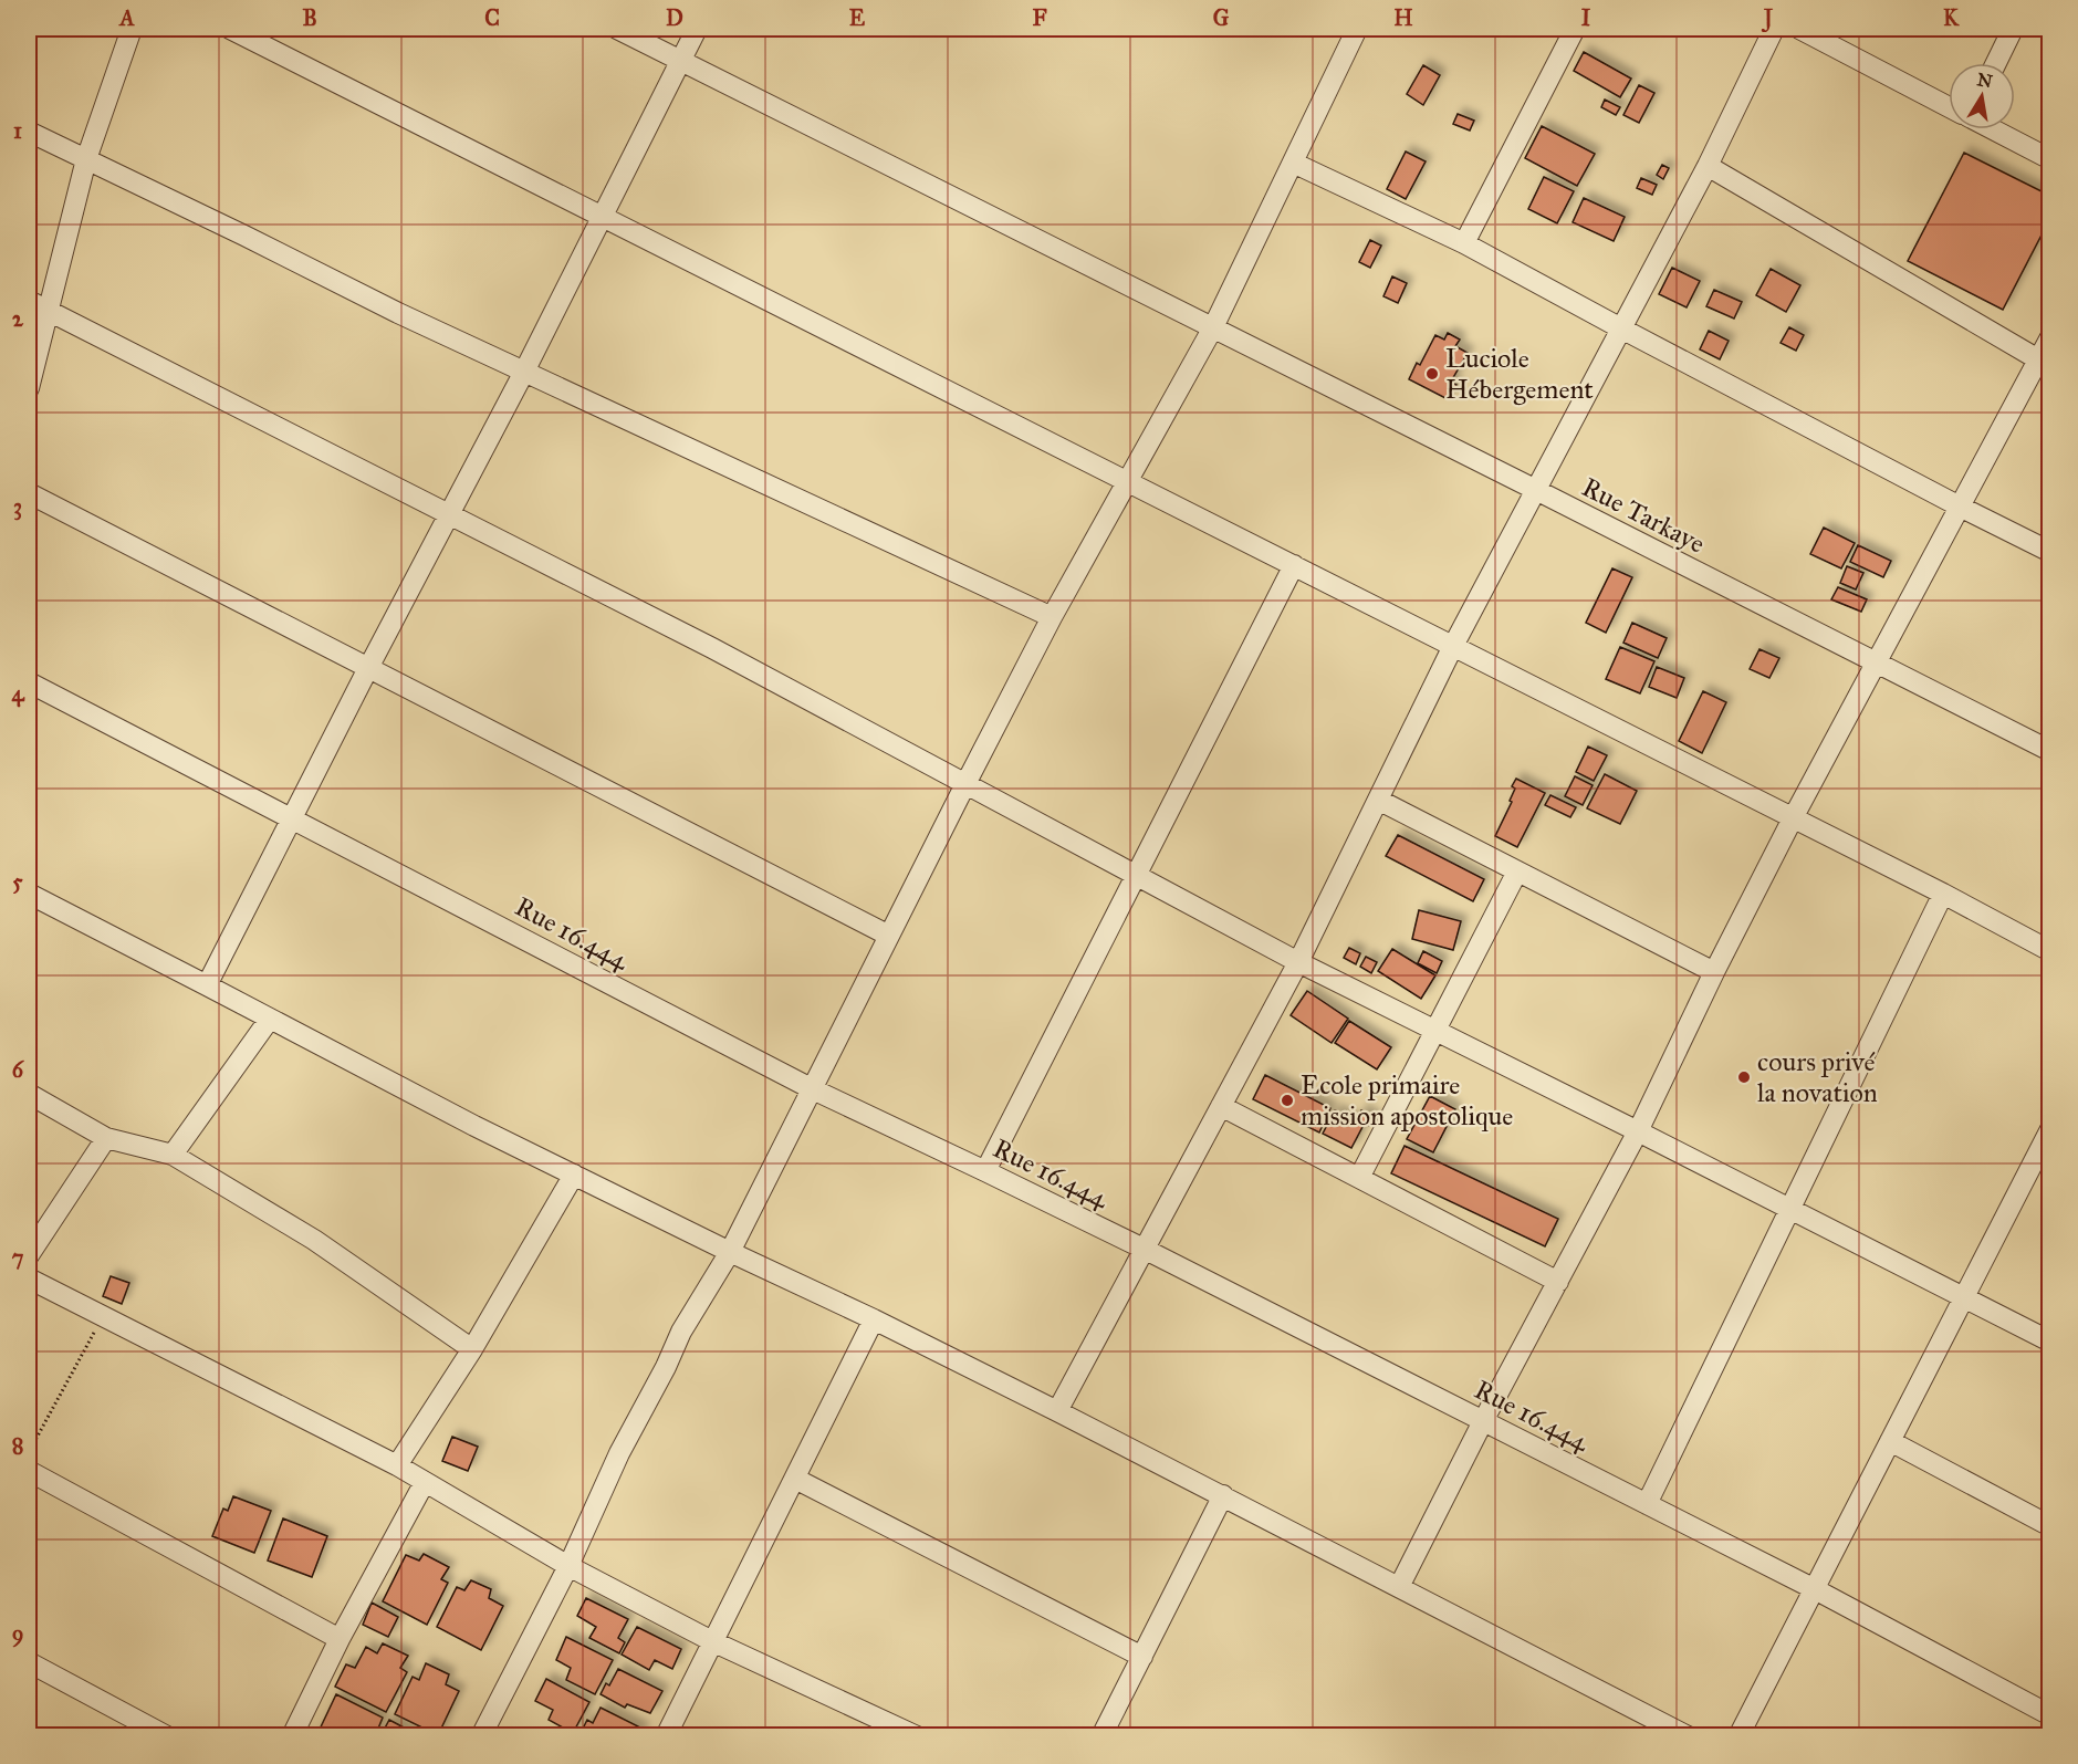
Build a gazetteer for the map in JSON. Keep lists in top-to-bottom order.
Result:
{
  "streets": {
    "street": ["Rue Tarkaye", "Rue 16.444"]
  },
  "places": ["Luciole Hébergement", "cours privé la novation", "Ecole primaire mission apostolique"],
  "north": "top",
  "grid": {
    "columns": [
      "A",
      "B",
      "C",
      "D",
      "E",
      "F",
      "G",
      "H",
      "I",
      "J",
      "K"
    ],
    "rows": [
      "1",
      "2",
      "3",
      "4",
      "5",
      "6",
      "7",
      "8",
      "9"
    ]
  }
}
